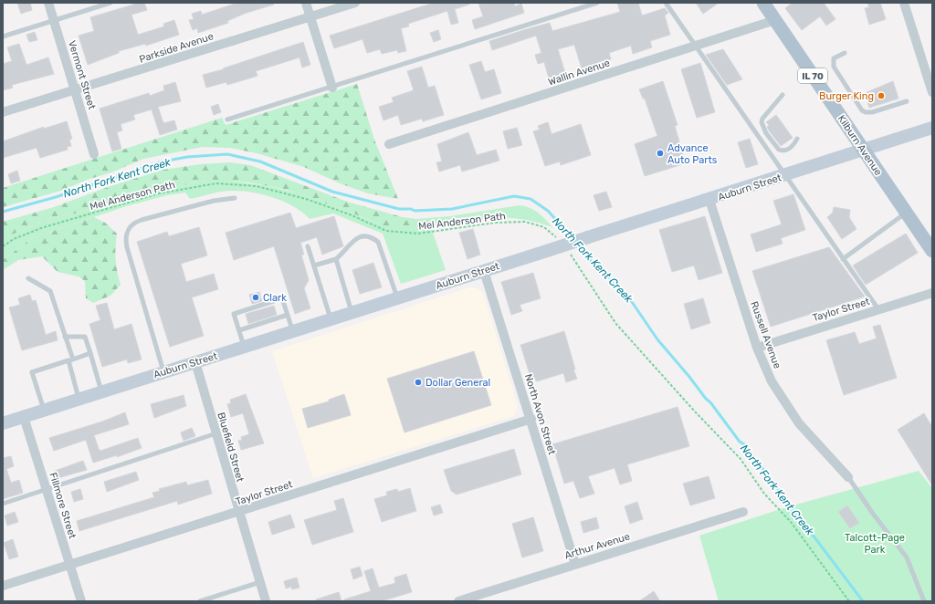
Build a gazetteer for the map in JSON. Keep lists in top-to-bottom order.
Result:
{
  "streets": {
    "main road": ["IL 70", "Kilburn Avenue", "Auburn Street"],
    "street": [
      "Parkside Avenue",
      "Wallin Avenue",
      "Vermont Street",
      "Taylor Street",
      "Russell Avenue",
      "North Avon Street",
      "Bluefield Street",
      "Fillmore Street",
      "Arthur Avenue"
    ],
    "path": ["Mel Anderson Path"]
  },
  "crossings": [
    ["Parkside Avenue", "Vermont Street"],
    ["Wallin Avenue", "Kilburn Avenue"],
    ["Kilburn Avenue", "Auburn Street"],
    ["Auburn Street", "Russell Avenue"],
    ["Auburn Street", "North Avon Street"],
    ["Auburn Street", "Bluefield Street"],
    ["Auburn Street", "Fillmore Street"],
    ["Taylor Street", "Russell Avenue"],
    ["Taylor Street", "North Avon Street"],
    ["Taylor Street", "Bluefield Street"],
    ["Taylor Street", "Fillmore Street"],
    ["North Avon Street", "Arthur Avenue"]
  ],
  "water": ["North Fork Kent Creek"],
  "parks": ["Talcott-Page Park"],
  "places": [
    "Burger King",
    "Advance Auto Parts",
    "Clark",
    "Dollar General"
  ]
}
